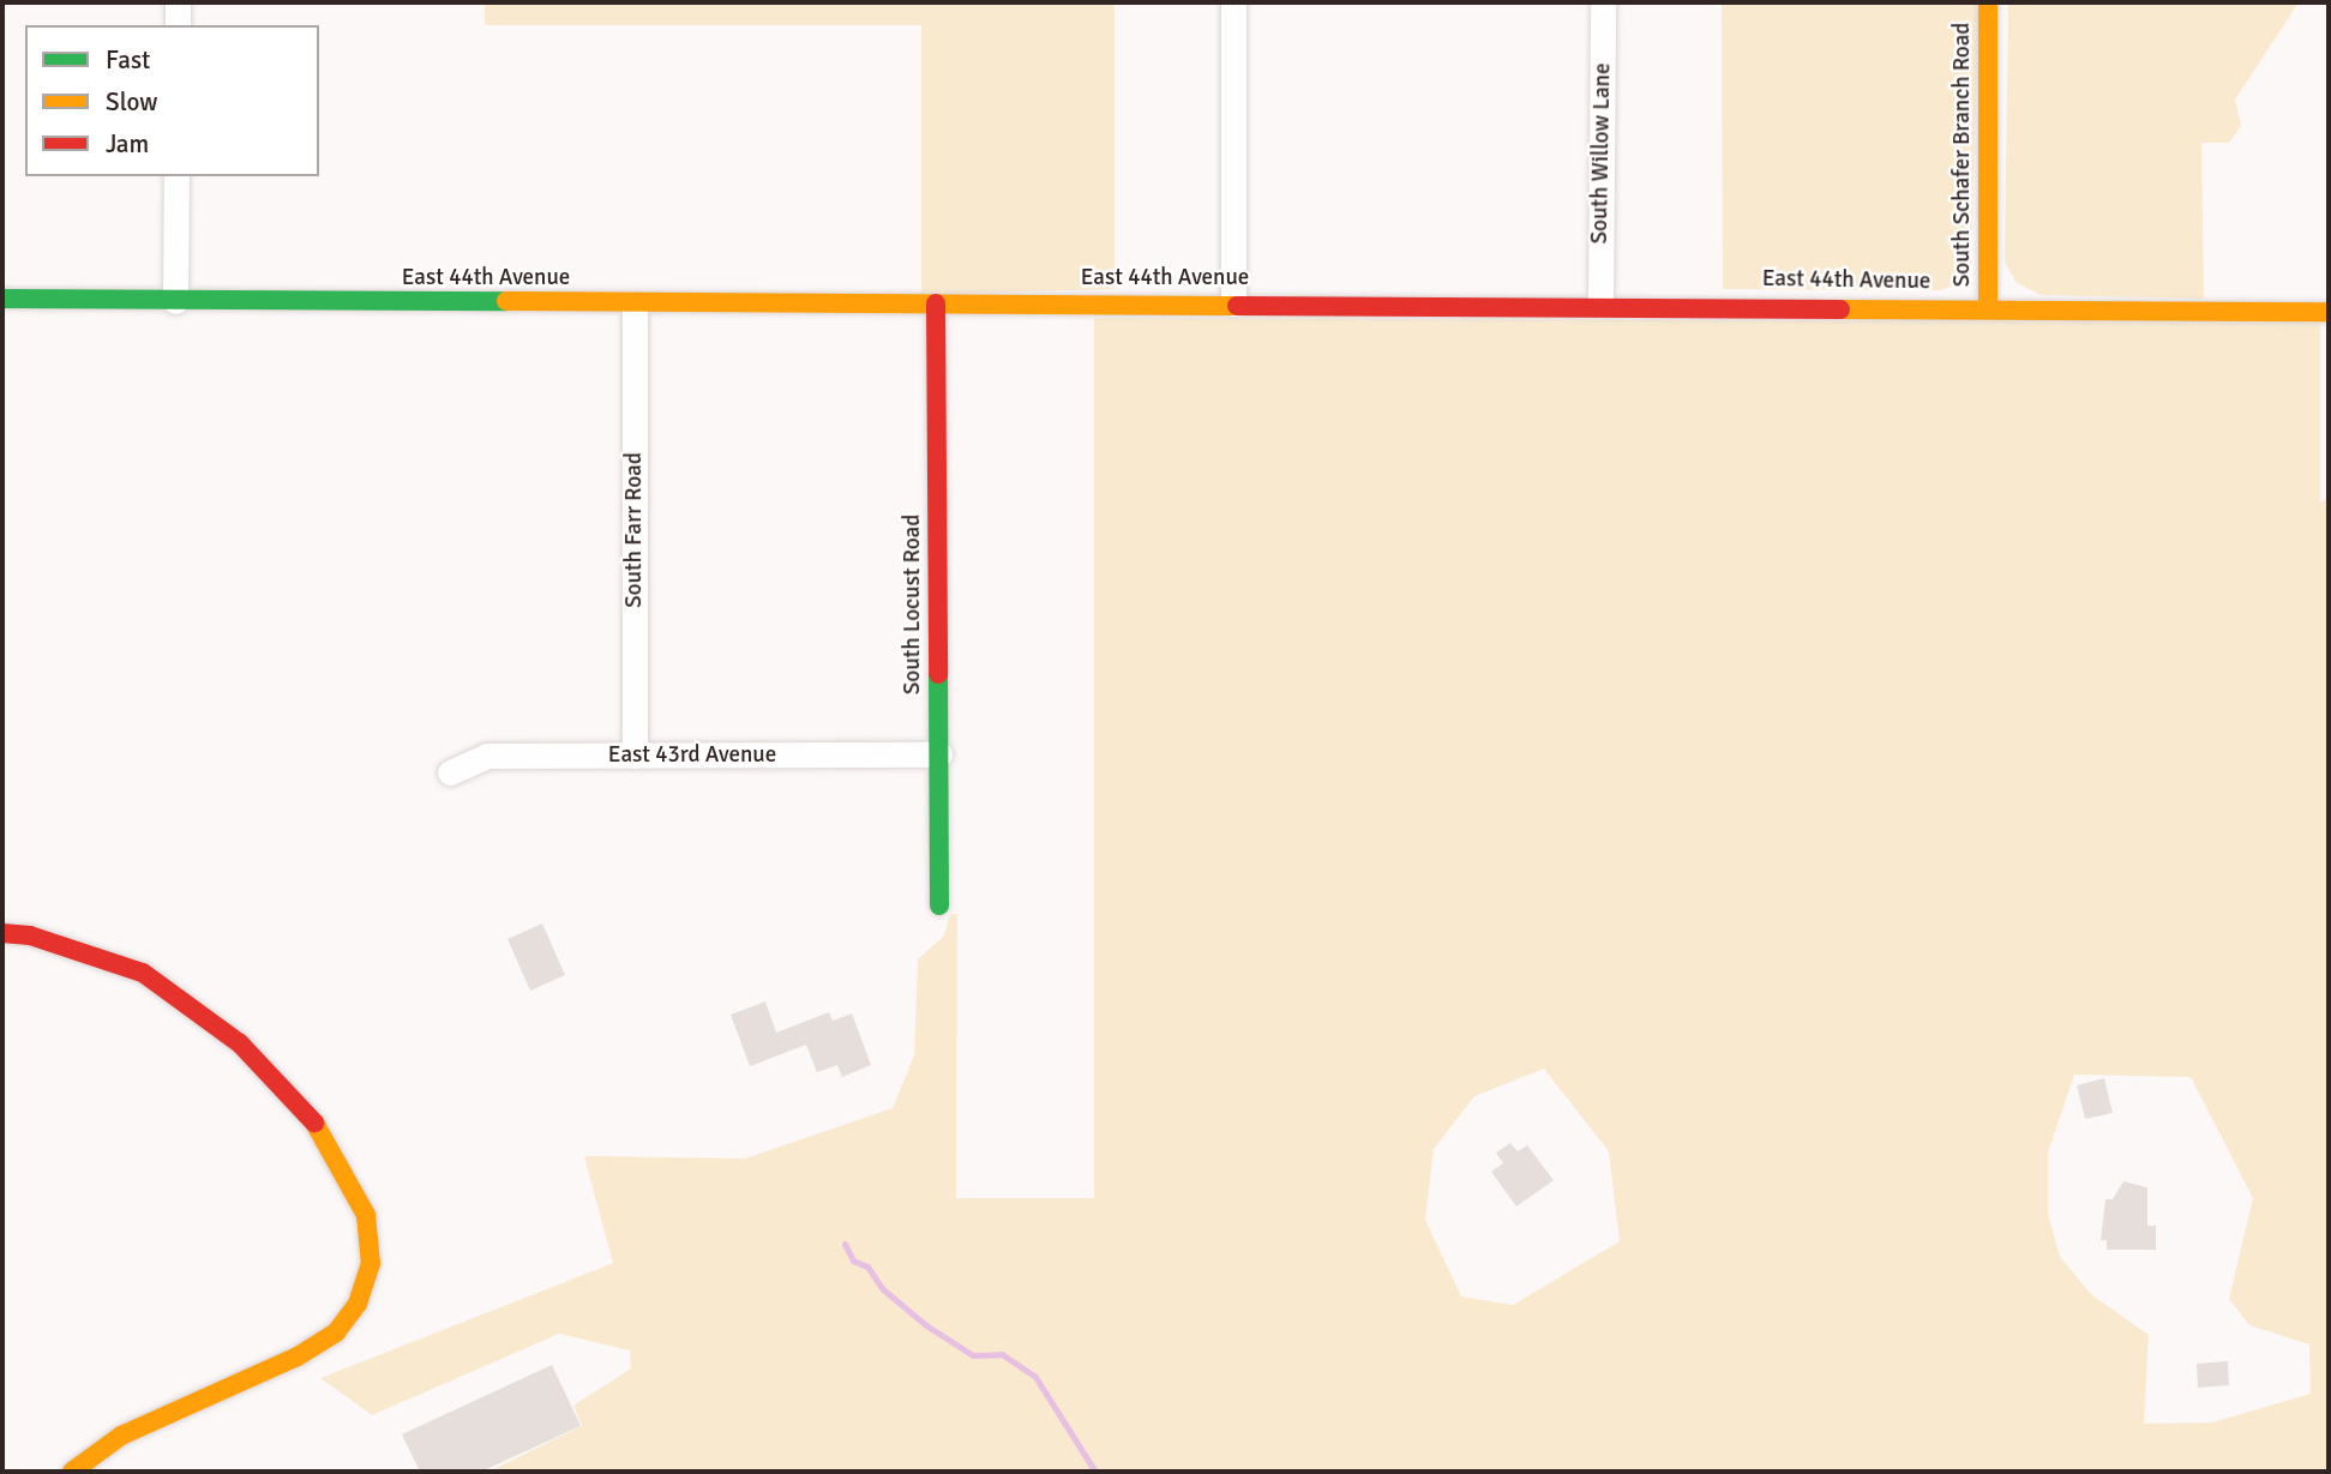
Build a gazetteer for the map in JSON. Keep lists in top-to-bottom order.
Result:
{
  "streets": {
    "street": [
      "South Willow Lane",
      "South Schafer Branch Road",
      "East 44th Avenue",
      "South Farr Road",
      "South Locust Road",
      "East 43rd Avenue"
    ]
  },
  "crossings": [
    ["South Willow Lane", "East 44th Avenue"],
    ["South Schafer Branch Road", "East 44th Avenue"],
    ["East 44th Avenue", "South Farr Road"],
    ["East 44th Avenue", "South Locust Road"],
    ["South Farr Road", "East 43rd Avenue"],
    ["South Locust Road", "East 43rd Avenue"]
  ],
  "legend": ["Fast", "Slow", "Jam"]
}
